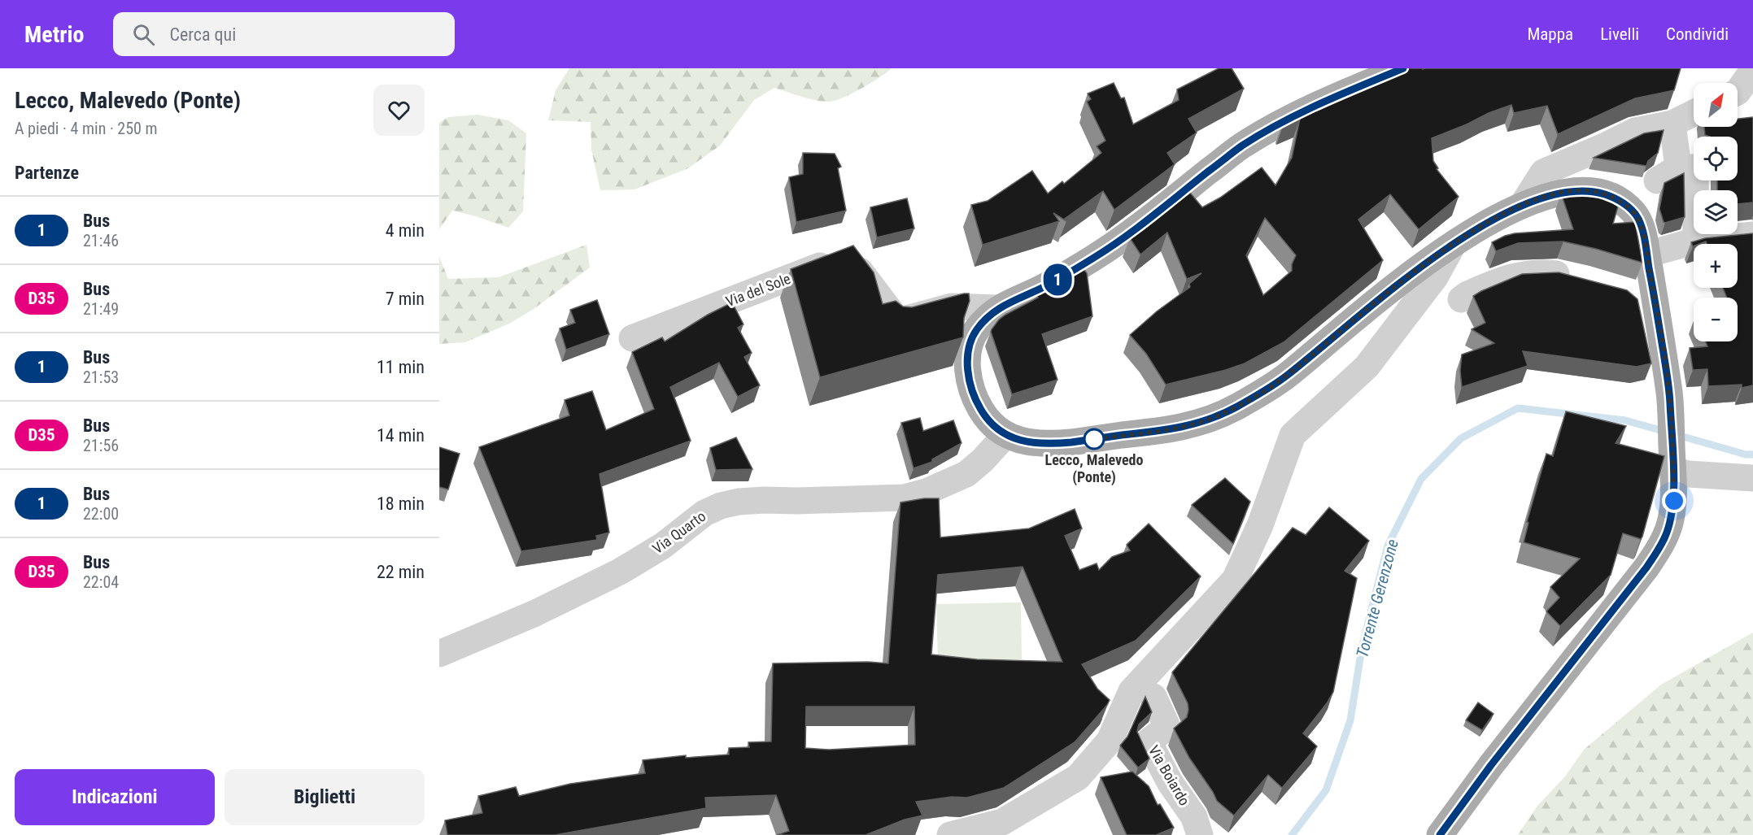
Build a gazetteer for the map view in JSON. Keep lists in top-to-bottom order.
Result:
{
  "streets": {
    "street": ["Via del Sole", "Via Quarto", "Via Boiardo"]
  },
  "water": ["Torrente Gerenzone"],
  "places": ["Lecco, Malevedo (Ponte)"],
  "lines": ["bus line 1"],
  "north": "top right",
  "page": {
    "header": "Metrio",
    "search": "Cerca qui",
    "nav": ["Mappa", "Livelli", "Condividi"],
    "heading": [
      ["Lecco, Malevedo (Ponte)", "A piedi · 4 min · 250 m"],
      "Partenze"
    ],
    "on_map": "1",
    "map_buttons": ["+", "−"],
    "list": [
      {
        "mark": "1",
        "name": "Bus",
        "note": "21:46",
        "value": "4 min"
      },
      {
        "mark": "D35",
        "name": "Bus",
        "note": "21:49",
        "value": "7 min"
      },
      {
        "mark": "1",
        "name": "Bus",
        "note": "21:53",
        "value": "11 min"
      },
      {
        "mark": "D35",
        "name": "Bus",
        "note": "21:56",
        "value": "14 min"
      },
      {
        "mark": "1",
        "name": "Bus",
        "note": "22:00",
        "value": "18 min"
      },
      {
        "mark": "D35",
        "name": "Bus",
        "note": "22:04",
        "value": "22 min"
      }
    ],
    "buttons": ["Indicazioni", "Biglietti"]
  }
}
